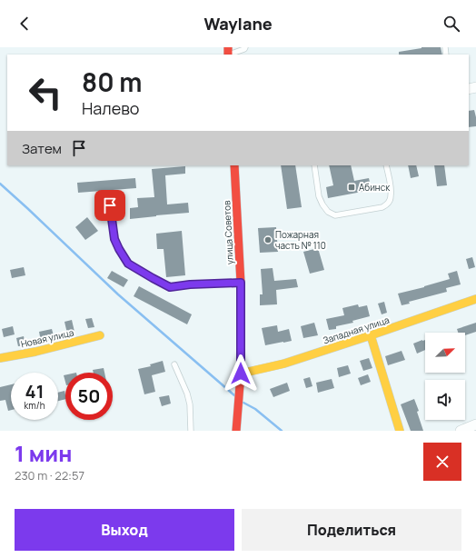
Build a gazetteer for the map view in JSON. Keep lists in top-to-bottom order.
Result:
{
  "streets": {
    "street": ["улица Советов", "Западная улица", "Новая улица"]
  },
  "crossings": [
    ["улица Советов", "Западная улица"]
  ],
  "places": {
    "transit": ["Абинск"],
    "other": ["Пожарная часть № 110"]
  },
  "north": "top right",
  "page": {
    "header": "Waylane",
    "turn": ["80 m", "Налево"],
    "then": "Затем",
    "speed": "41 km/h",
    "limit": "50",
    "heading": ["1 мин", "230 m · 22:57"],
    "buttons": ["Выход", "Поделиться"]
  }
}
